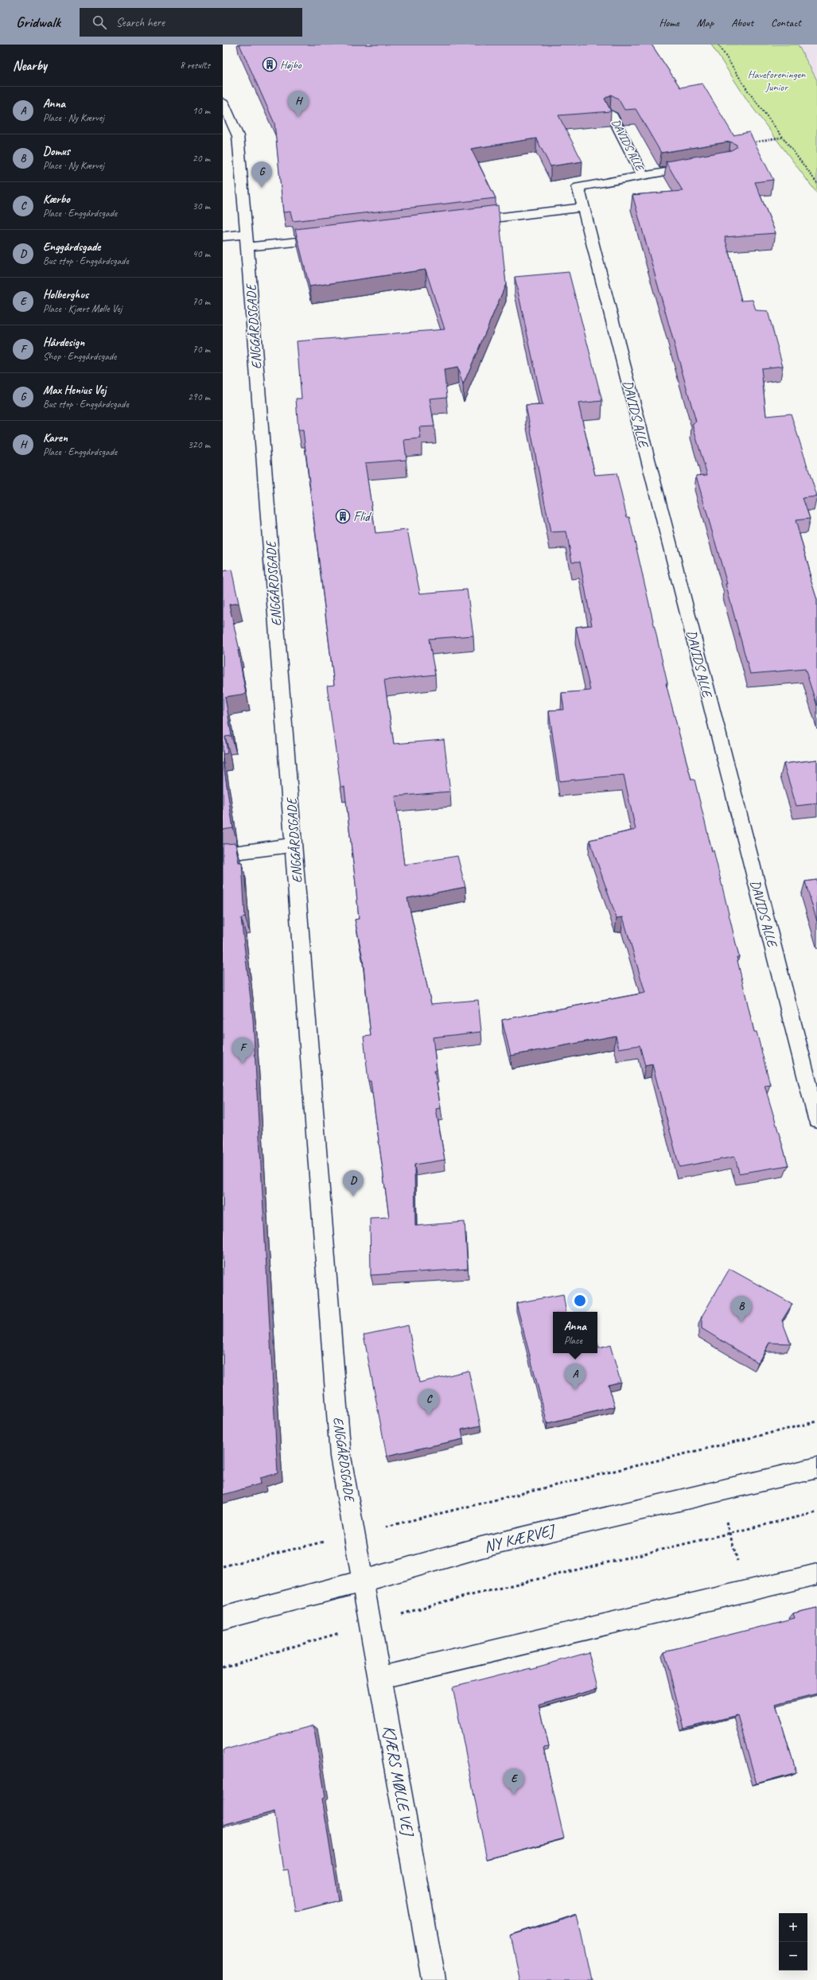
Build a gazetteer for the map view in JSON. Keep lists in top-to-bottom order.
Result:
{
  "streets": {
    "street": [
      "DAVIDS ALLE",
      "ENGGÅRDSGADE",
      "NY KÆRVEJ",
      "KJÆRS MØLLE VEJ"
    ]
  },
  "crossings": [
    ["ENGGÅRDSGADE", "NY KÆRVEJ"],
    ["ENGGÅRDSGADE", "KJÆRS MØLLE VEJ"],
    ["NY KÆRVEJ", "KJÆRS MØLLE VEJ"]
  ],
  "parks": ["Haveforeningen Junior"],
  "places": {
    "building": ["Højbo", "Flid"]
  },
  "page": {
    "header": "Gridwalk",
    "search": "Search here",
    "nav": [
      "Home",
      "Map",
      "About",
      "Contact"
    ],
    "heading": ["Nearby", "8 results"],
    "list": [
      {
        "mark": "A",
        "name": "Anna",
        "note": "Place · Ny Kærvej",
        "value": "10 m"
      },
      {
        "mark": "B",
        "name": "Domus",
        "note": "Place · Ny Kærvej",
        "value": "20 m"
      },
      {
        "mark": "C",
        "name": "Kærbo",
        "note": "Place · Enggårdsgade",
        "value": "30 m"
      },
      {
        "mark": "D",
        "name": "Enggårdsgade",
        "note": "Bus stop · Enggårdsgade",
        "value": "40 m"
      },
      {
        "mark": "E",
        "name": "Holberghus",
        "note": "Place · Kjærs Mølle Vej",
        "value": "70 m"
      },
      {
        "mark": "F",
        "name": "Hårdesign",
        "note": "Shop · Enggårdsgade",
        "value": "70 m"
      },
      {
        "mark": "G",
        "name": "Max Henius Vej",
        "note": "Bus stop · Enggårdsgade",
        "value": "290 m"
      },
      {
        "mark": "H",
        "name": "Karen",
        "note": "Place · Enggårdsgade",
        "value": "320 m"
      }
    ],
    "pins": [
      "H",
      "G",
      "F",
      "D",
      "B",
      "A",
      "C",
      "E"
    ],
    "popup": ["Anna", "Place"],
    "map_buttons": ["+", "−"]
  }
}
